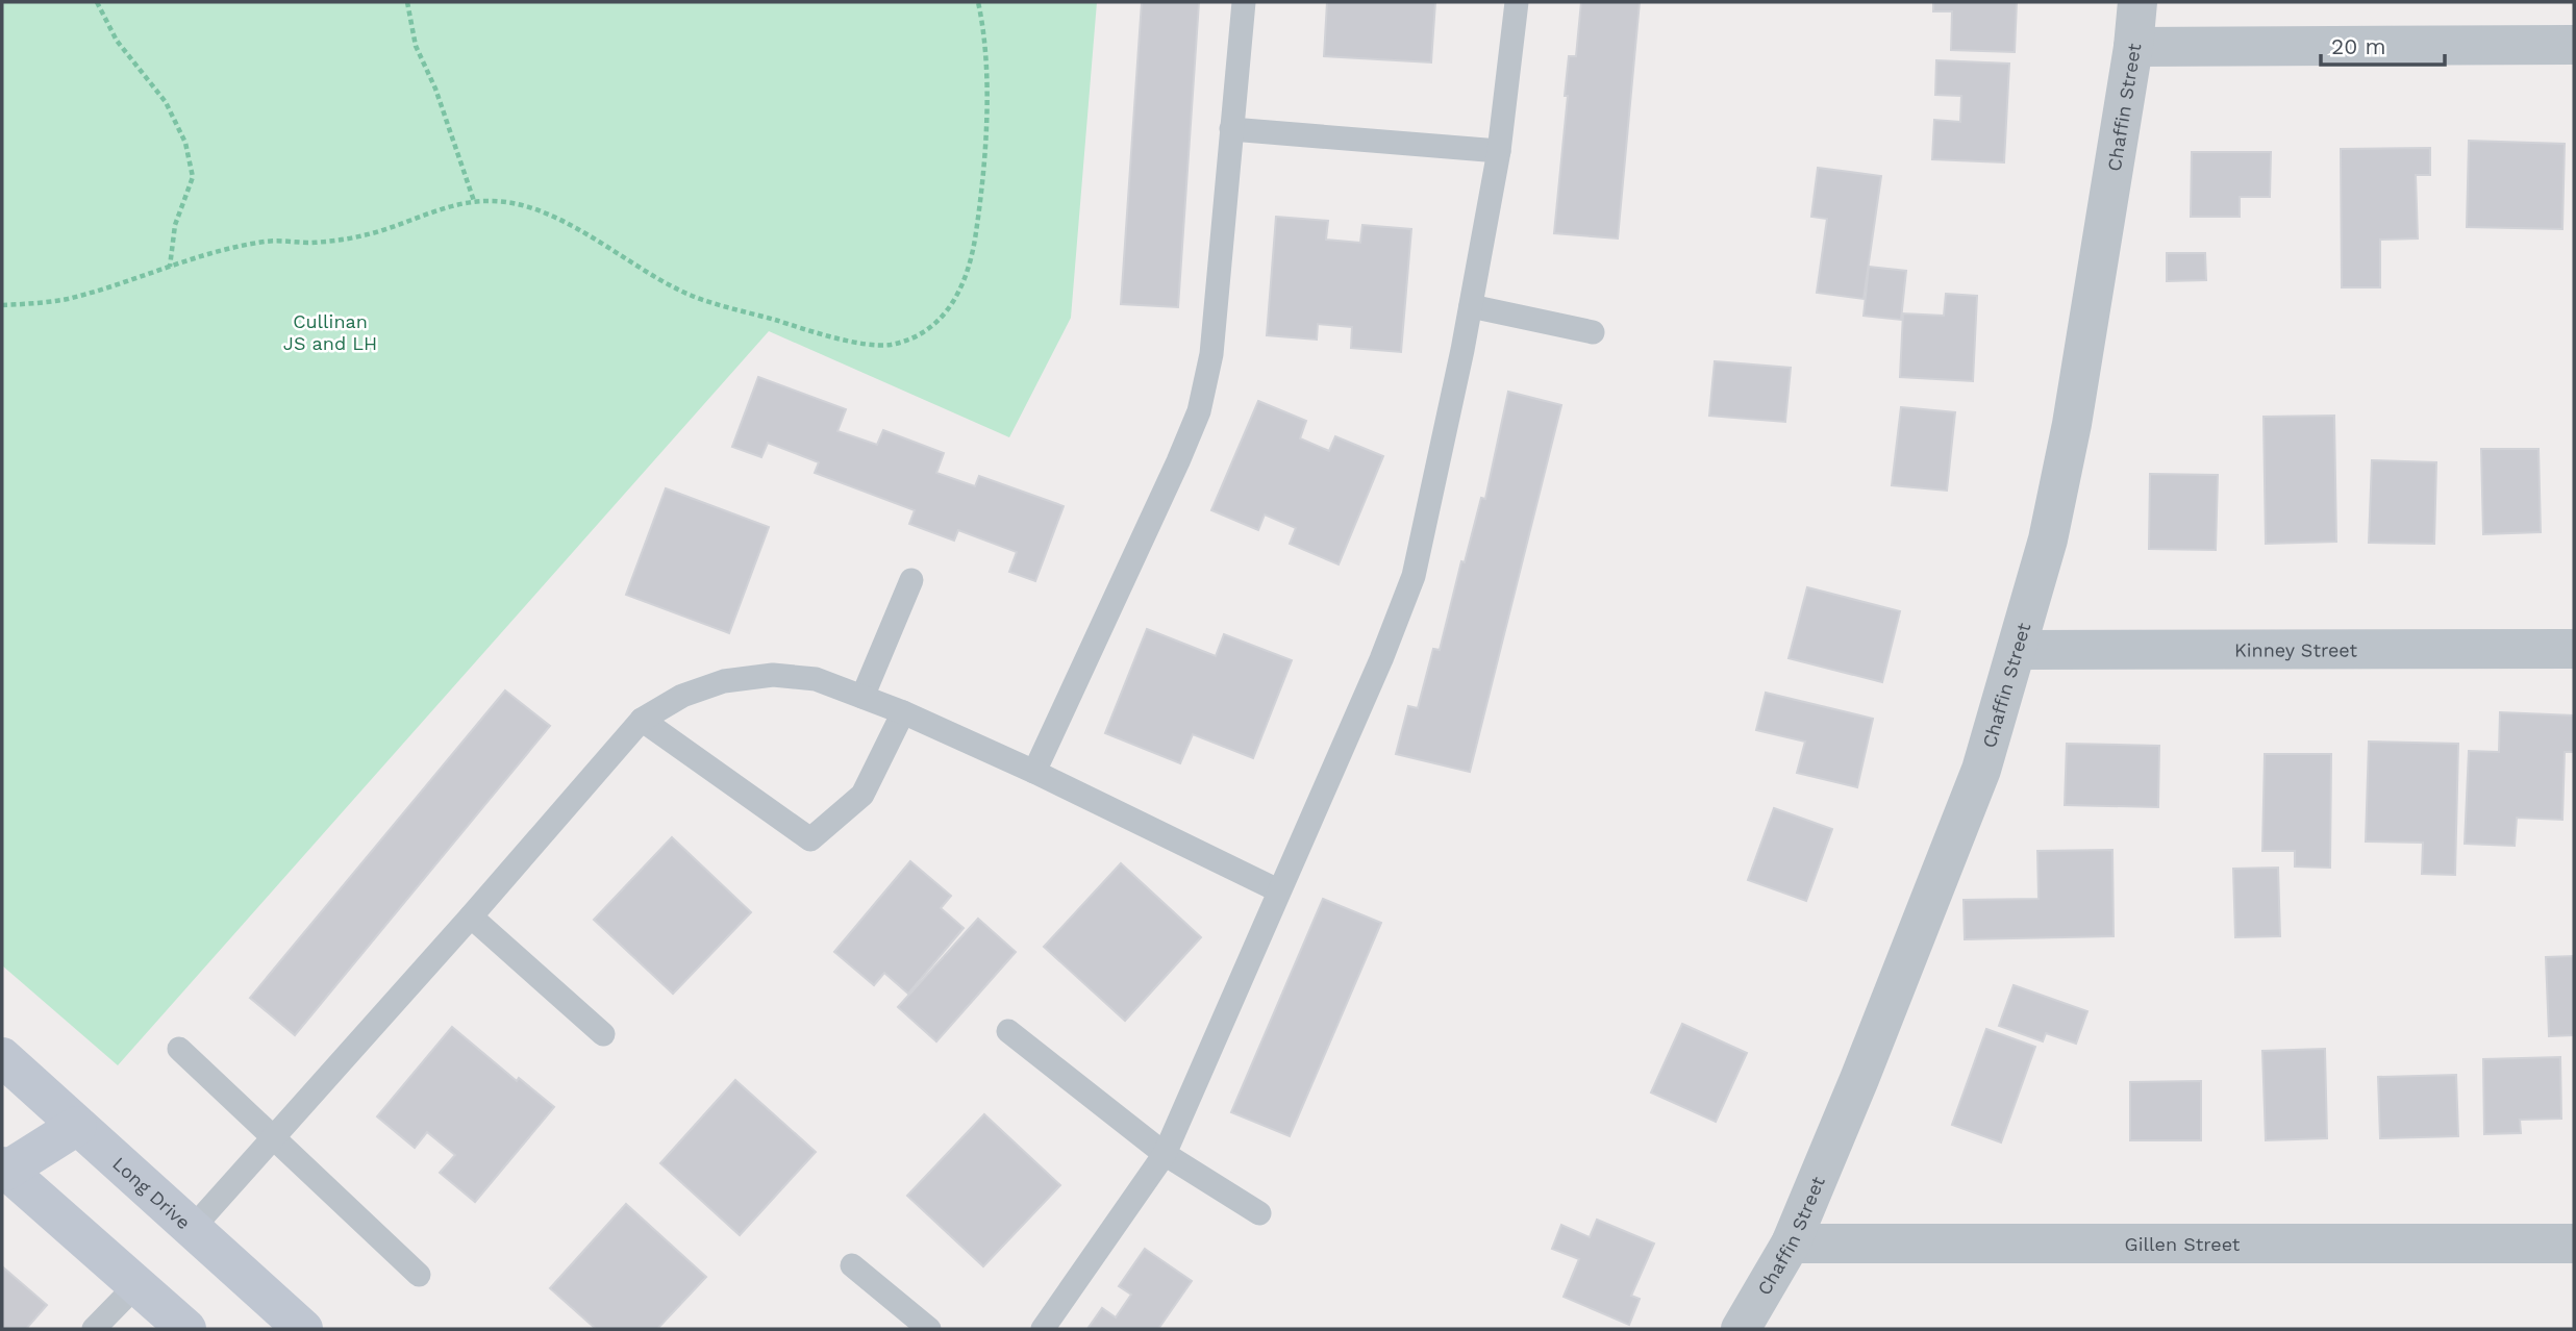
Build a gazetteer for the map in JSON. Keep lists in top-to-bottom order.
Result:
{
  "streets": {
    "main road": ["Long Drive"],
    "street": ["Chaffin Street", "Kinney Street", "Gillen Street"]
  },
  "crossings": [
    ["Chaffin Street", "Kinney Street"],
    ["Chaffin Street", "Gillen Street"]
  ],
  "parks": ["Cullinan JS and LH"],
  "scale_bar": "20 m"
}
